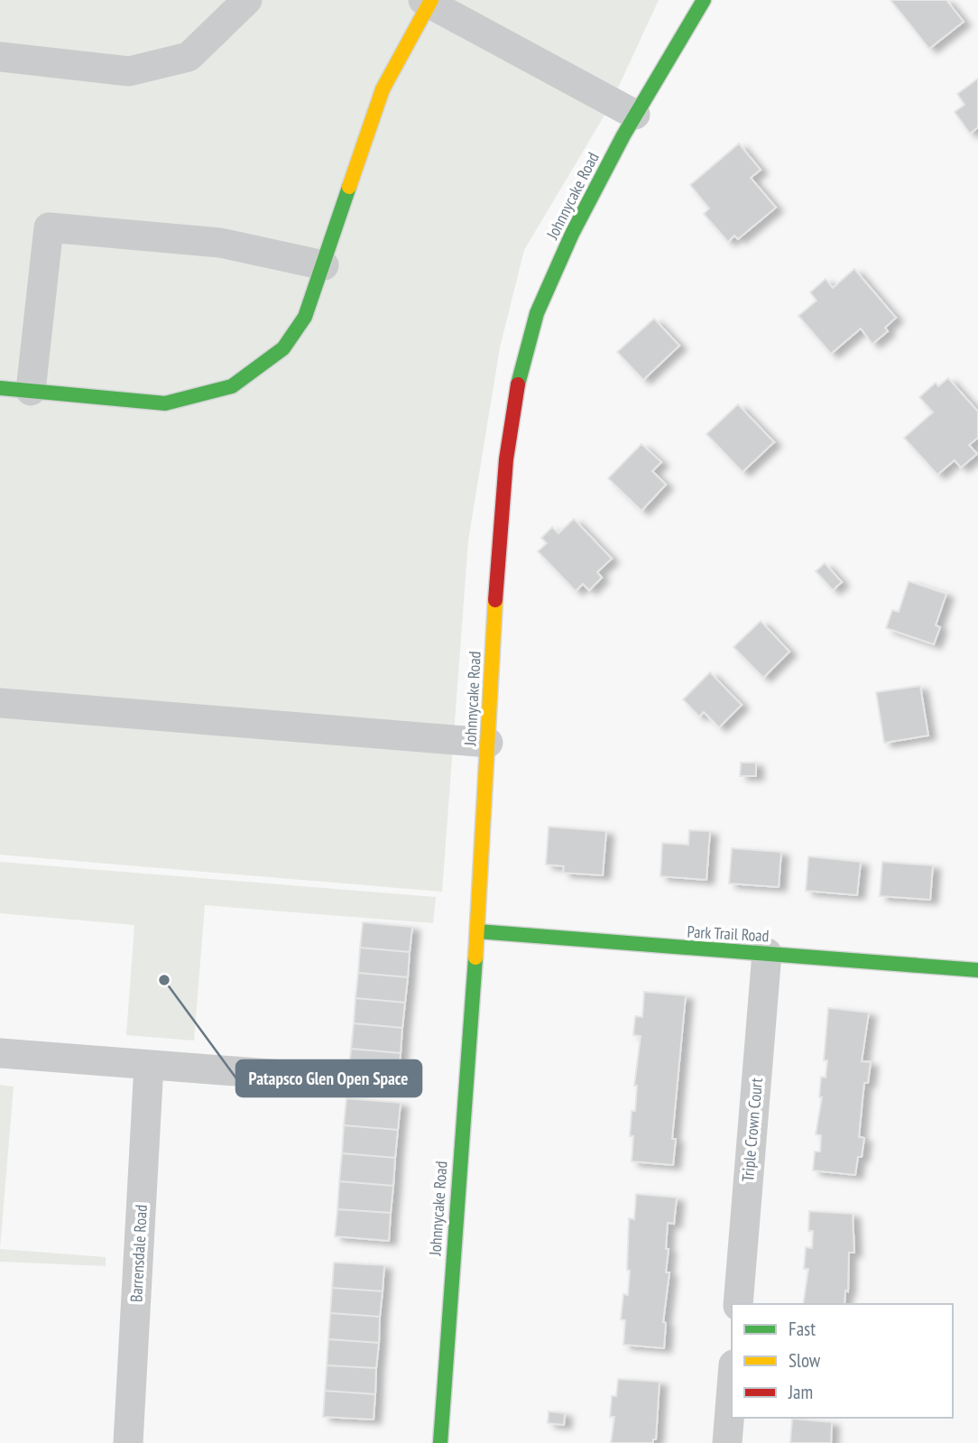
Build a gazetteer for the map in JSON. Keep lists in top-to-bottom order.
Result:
{
  "streets": {
    "street": [
      "Johnnycake Road",
      "Park Trail Road",
      "Triple Crown Court",
      "Barrensdale Road"
    ]
  },
  "crossings": [
    ["Johnnycake Road", "Park Trail Road"],
    ["Park Trail Road", "Triple Crown Court"]
  ],
  "places": ["Patapsco Glen Open Space"],
  "legend": ["Fast", "Slow", "Jam"]
}
